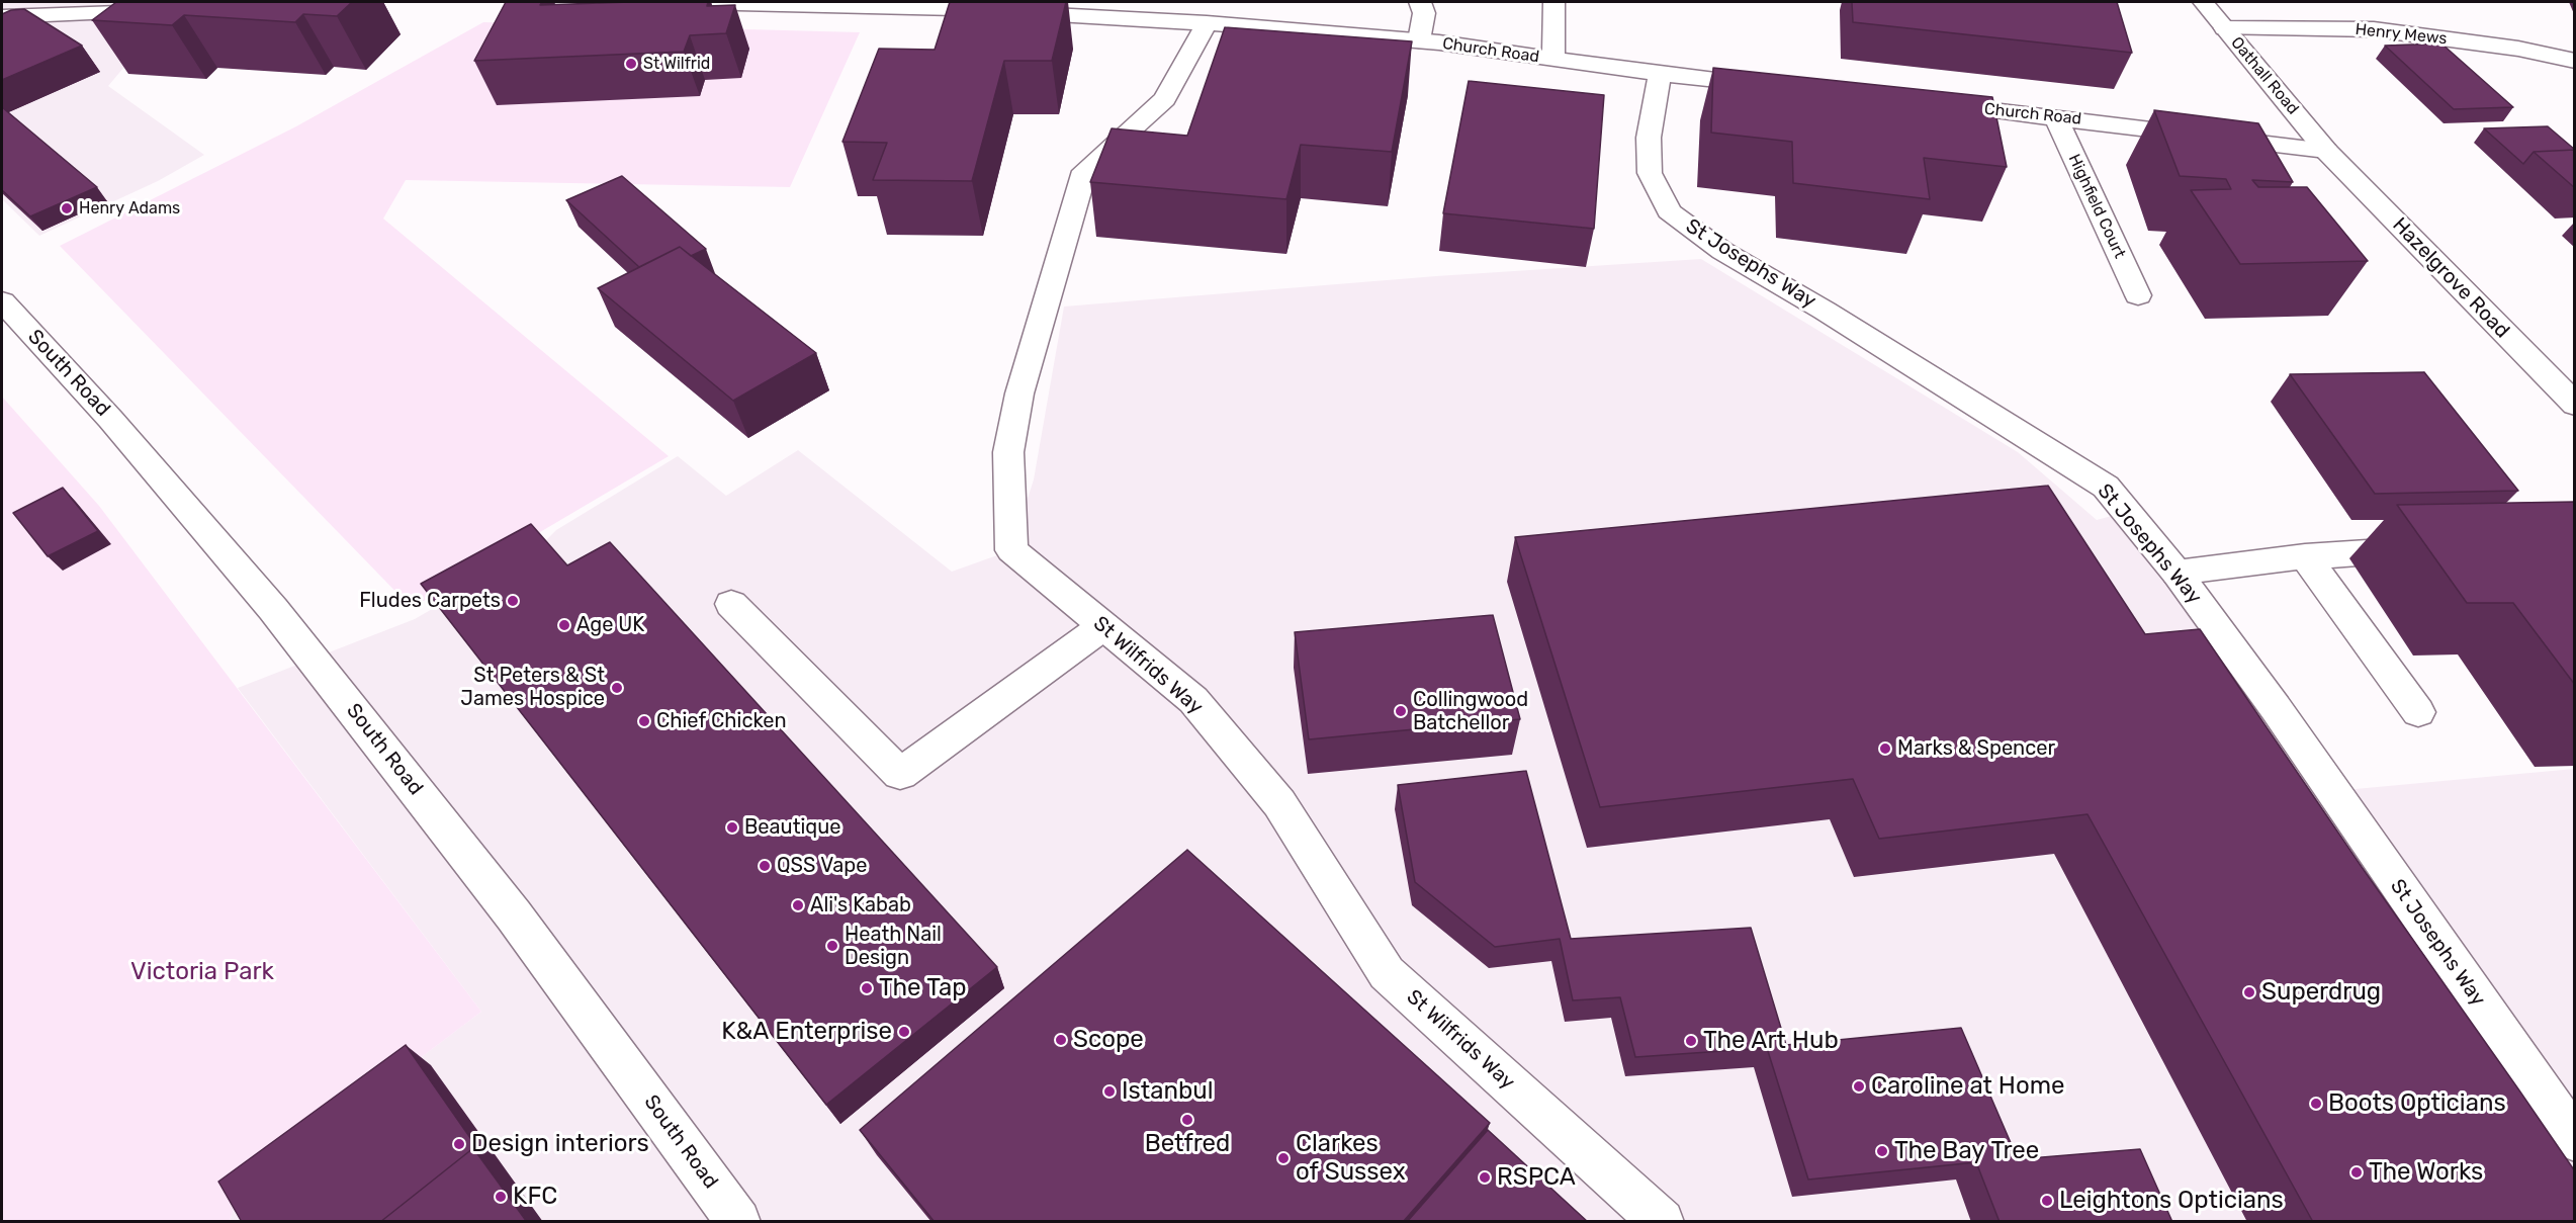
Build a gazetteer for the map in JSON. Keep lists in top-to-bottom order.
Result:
{
  "streets": {
    "street": [
      "Henry Mews",
      "Church Road",
      "Oathall Road",
      "Highfield Court",
      "St Josephs Way",
      "Hazelgrove Road",
      "South Road",
      "St Wilfrids Way"
    ]
  },
  "crossings": [
    ["Henry Mews", "Oathall Road"],
    ["Church Road", "Oathall Road"],
    ["Church Road", "Highfield Court"],
    ["Church Road", "St Josephs Way"],
    ["Church Road", "Hazelgrove Road"],
    ["Church Road", "St Wilfrids Way"],
    ["Oathall Road", "Hazelgrove Road"]
  ],
  "parks": ["Victoria Park"],
  "places": [
    "St Wilfrid",
    "Henry Adams",
    "Fludes Carpets",
    "Age UK",
    "St Peters & St James Hospice",
    "Collingwood Batchellor",
    "Chief Chicken",
    "Marks & Spencer",
    "Beautique",
    "QSS Vape",
    "Ali's Kabab",
    "Heath Nail Design",
    "The Tap",
    "Superdrug",
    "K&A Enterprise",
    "Scope",
    "The Art Hub",
    "Caroline at Home",
    "Istanbul",
    "Boots Opticians",
    "Betfred",
    "Design interiors",
    "The Bay Tree",
    "Clarkes of Sussex",
    "The Works",
    "RSPCA",
    "KFC",
    "Leightons Opticians"
  ]
}
